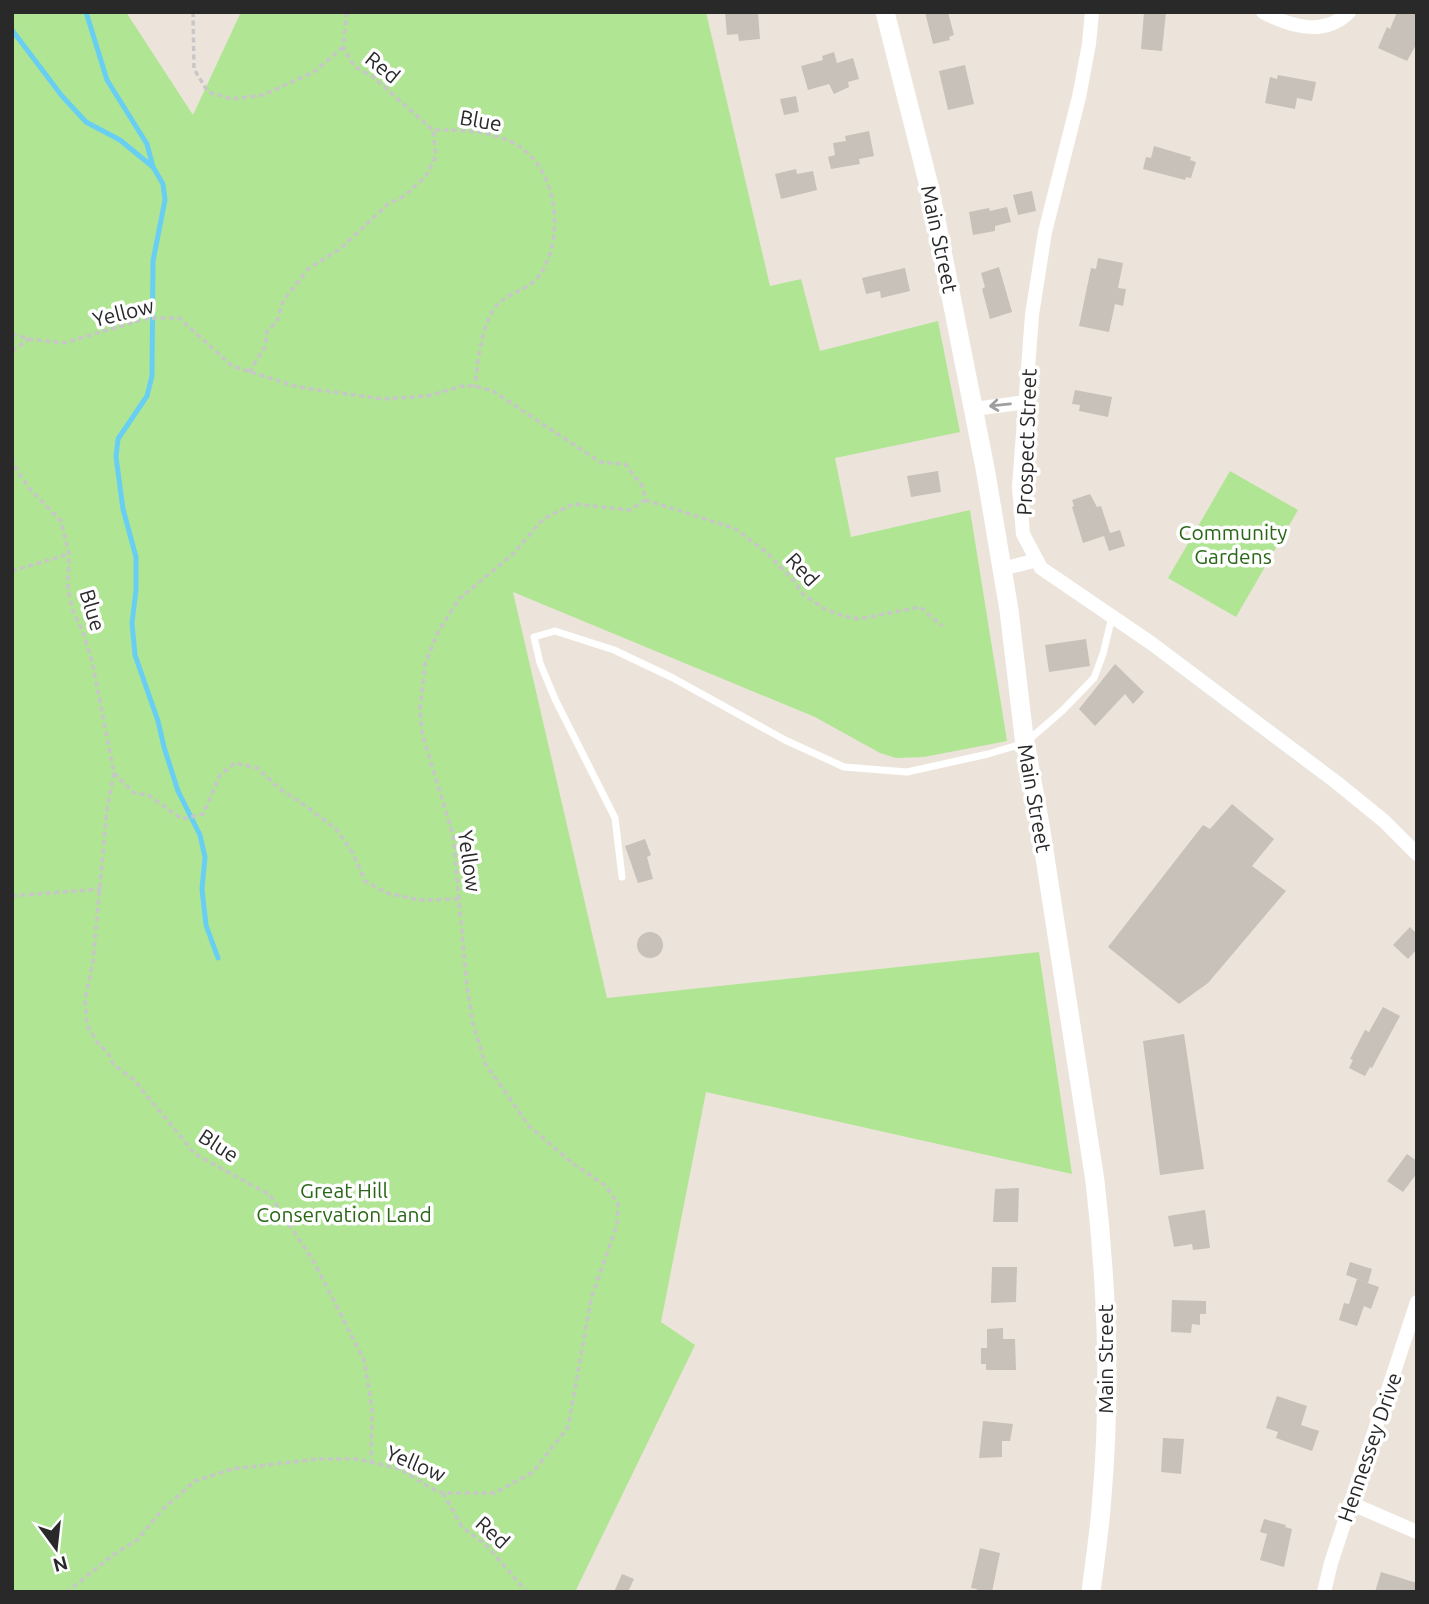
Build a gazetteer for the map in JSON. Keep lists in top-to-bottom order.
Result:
{
  "streets": {
    "main road": ["Main Street"],
    "street": ["Prospect Street", "Hennessey Drive"],
    "path": ["Red", "Blue", "Yellow"]
  },
  "crossings": [
    ["Red", "Blue"],
    ["Red", "Yellow"],
    ["Blue", "Yellow"]
  ],
  "parks": ["Community Gardens", "Great Hill Conservation Land"],
  "north": "bottom"
}
